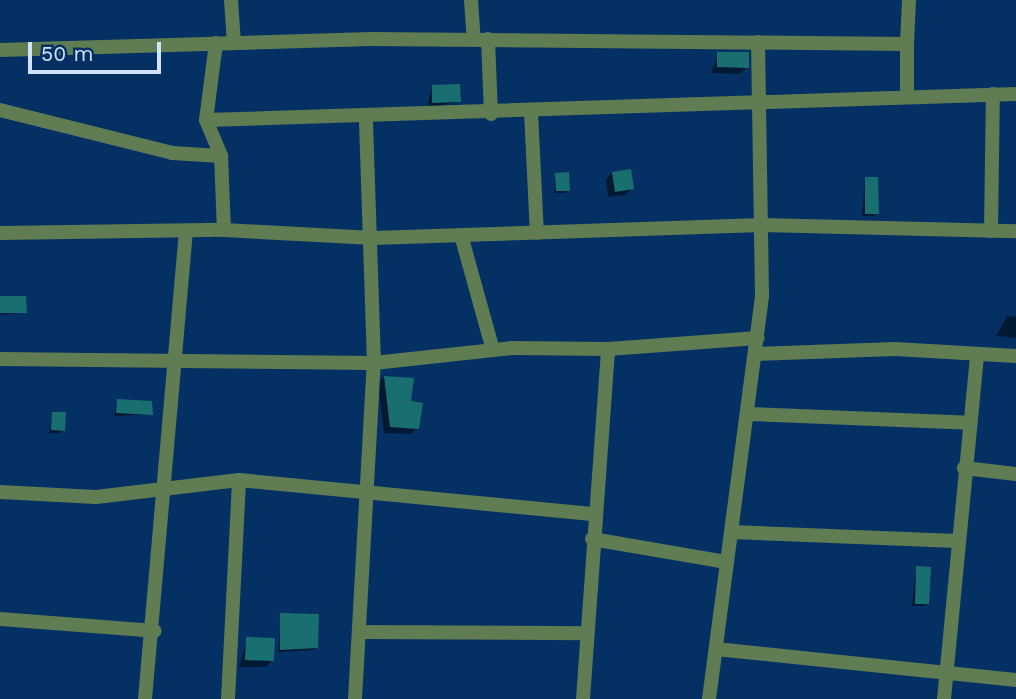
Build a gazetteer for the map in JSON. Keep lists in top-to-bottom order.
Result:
{
  "scale_bar": "50 m"
}
